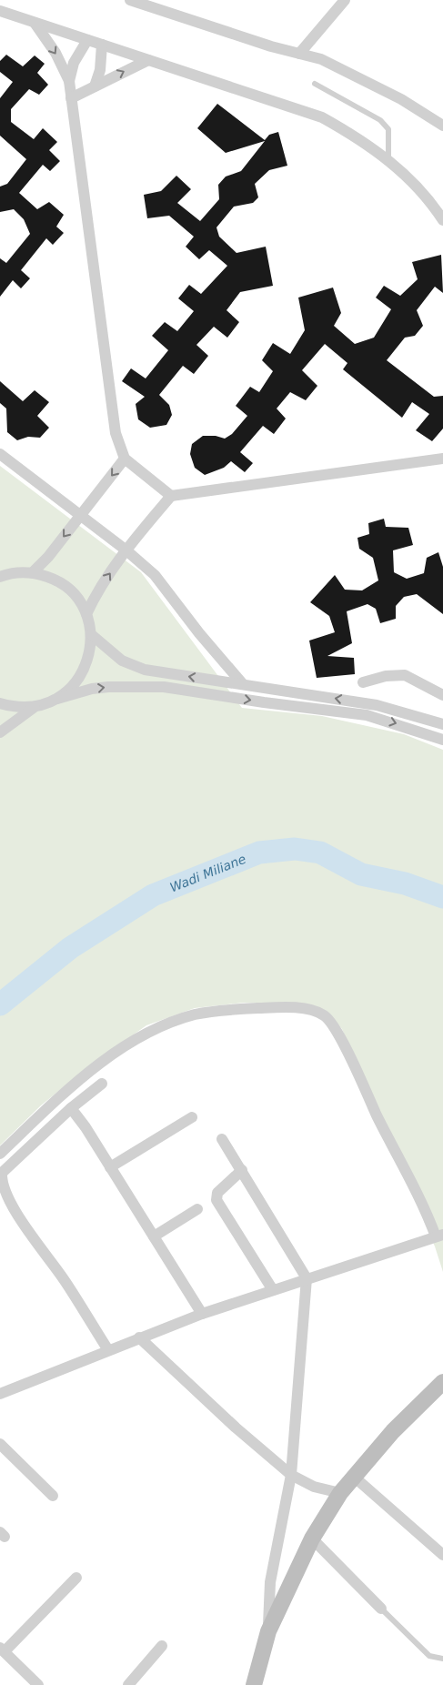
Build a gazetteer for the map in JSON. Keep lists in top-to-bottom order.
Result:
{
  "water": ["Wadi Miliane"]
}
